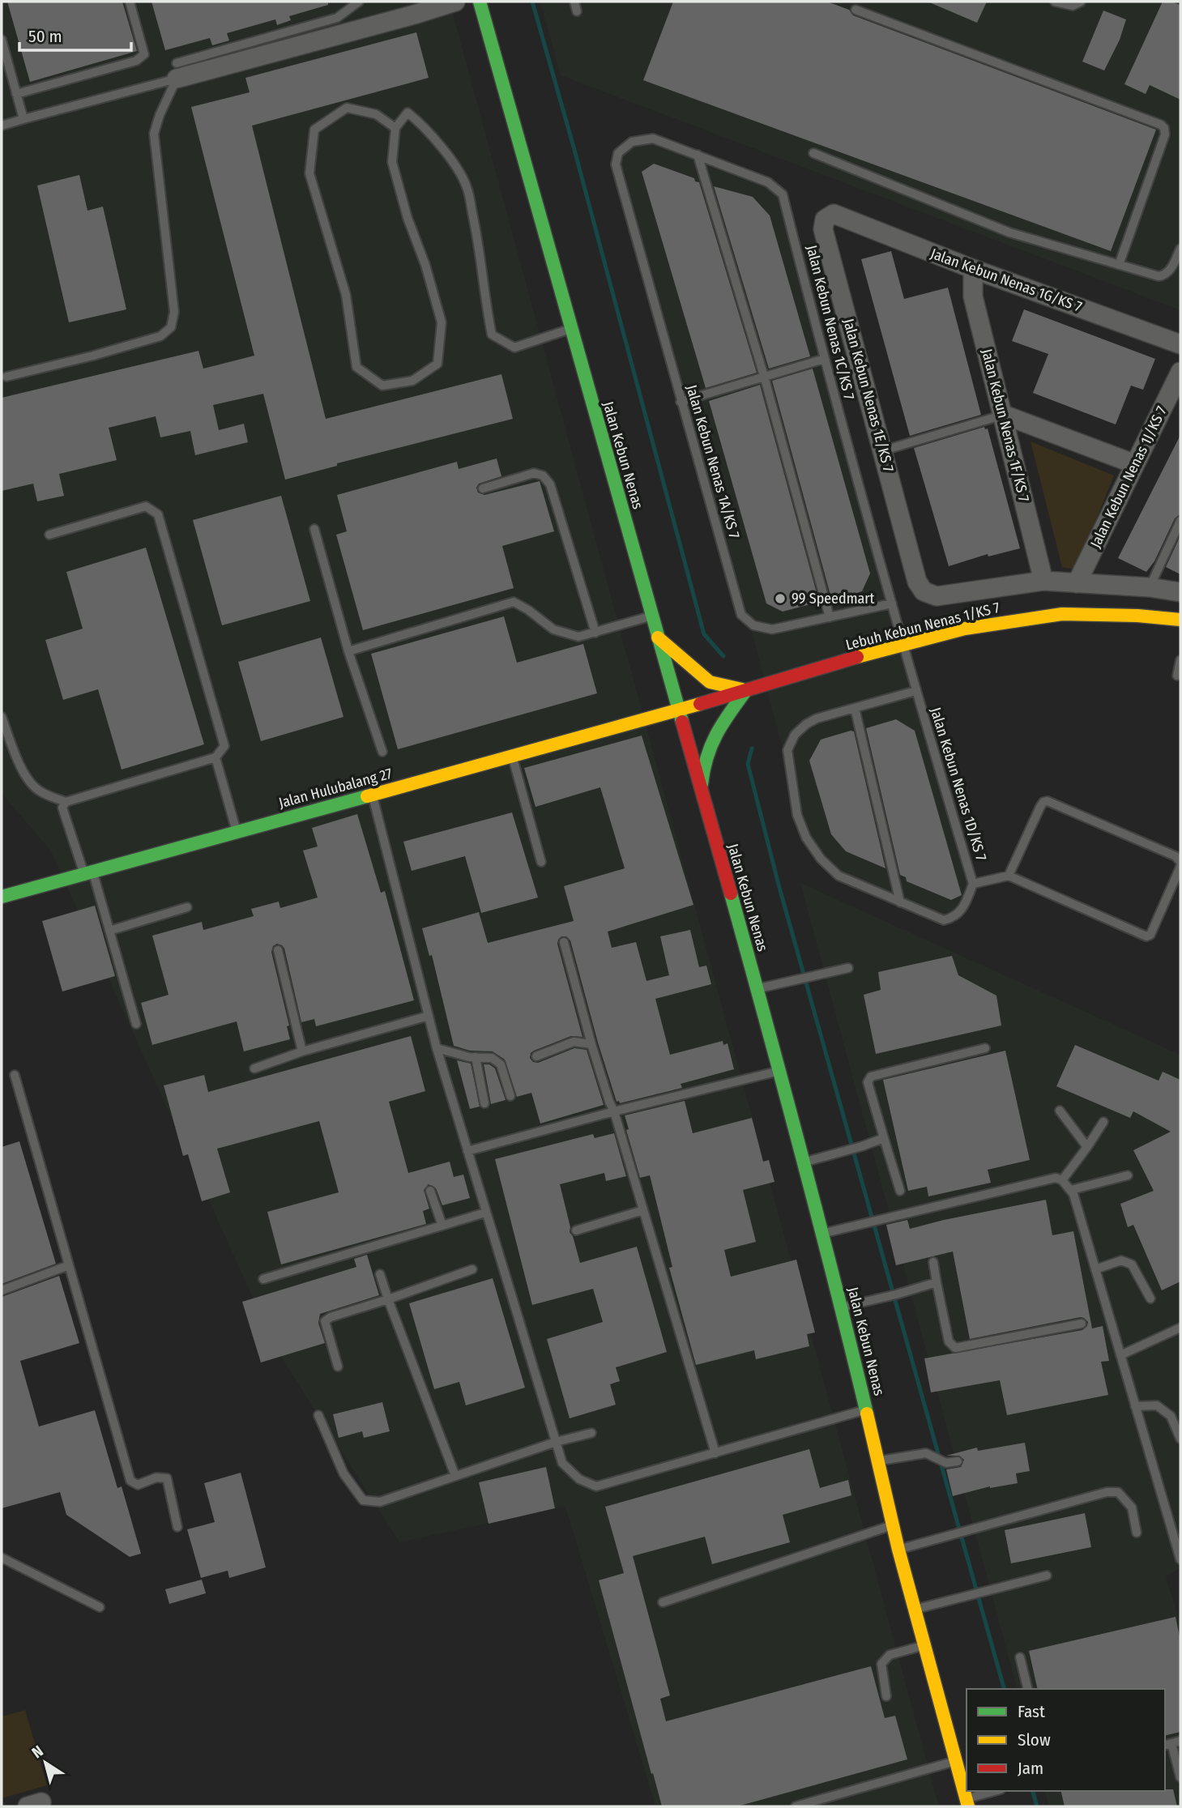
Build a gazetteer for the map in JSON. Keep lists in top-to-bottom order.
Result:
{
  "streets": {
    "street": [
      "Jalan Kebun Nenas 1G/KS 7",
      "Jalan Kebun Nenas 1E/KS 7",
      "Jalan Kebun Nenas 1F/KS 7",
      "Jalan Kebun Nenas",
      "Jalan Kebun Nenas 1J/KS 7",
      "Lebuh Kebun Nenas 1/KS 7",
      "Jalan Hulubalang 27"
    ],
    "lane": ["Jalan Kebun Nenas 1C/KS 7", "Jalan Kebun Nenas 1A/KS 7", "Jalan Kebun Nenas 1D/KS 7"]
  },
  "crossings": [
    ["Jalan Kebun Nenas 1G/KS 7", "Jalan Kebun Nenas 1E/KS 7"],
    ["Jalan Kebun Nenas 1G/KS 7", "Jalan Kebun Nenas 1F/KS 7"],
    ["Jalan Kebun Nenas 1C/KS 7", "Jalan Kebun Nenas 1A/KS 7"],
    ["Jalan Kebun Nenas 1C/KS 7", "Lebuh Kebun Nenas 1/KS 7"],
    ["Jalan Kebun Nenas 1C/KS 7", "Jalan Kebun Nenas 1D/KS 7"],
    ["Jalan Kebun Nenas 1E/KS 7", "Jalan Kebun Nenas 1F/KS 7"],
    ["Jalan Kebun Nenas", "Lebuh Kebun Nenas 1/KS 7"],
    ["Jalan Kebun Nenas", "Jalan Hulubalang 27"],
    ["Lebuh Kebun Nenas 1/KS 7", "Jalan Kebun Nenas 1D/KS 7"],
    ["Lebuh Kebun Nenas 1/KS 7", "Jalan Hulubalang 27"]
  ],
  "places": ["99 Speedmart"],
  "legend": ["Fast", "Slow", "Jam"],
  "scale_bar": "50 m",
  "north": "top left"
}
